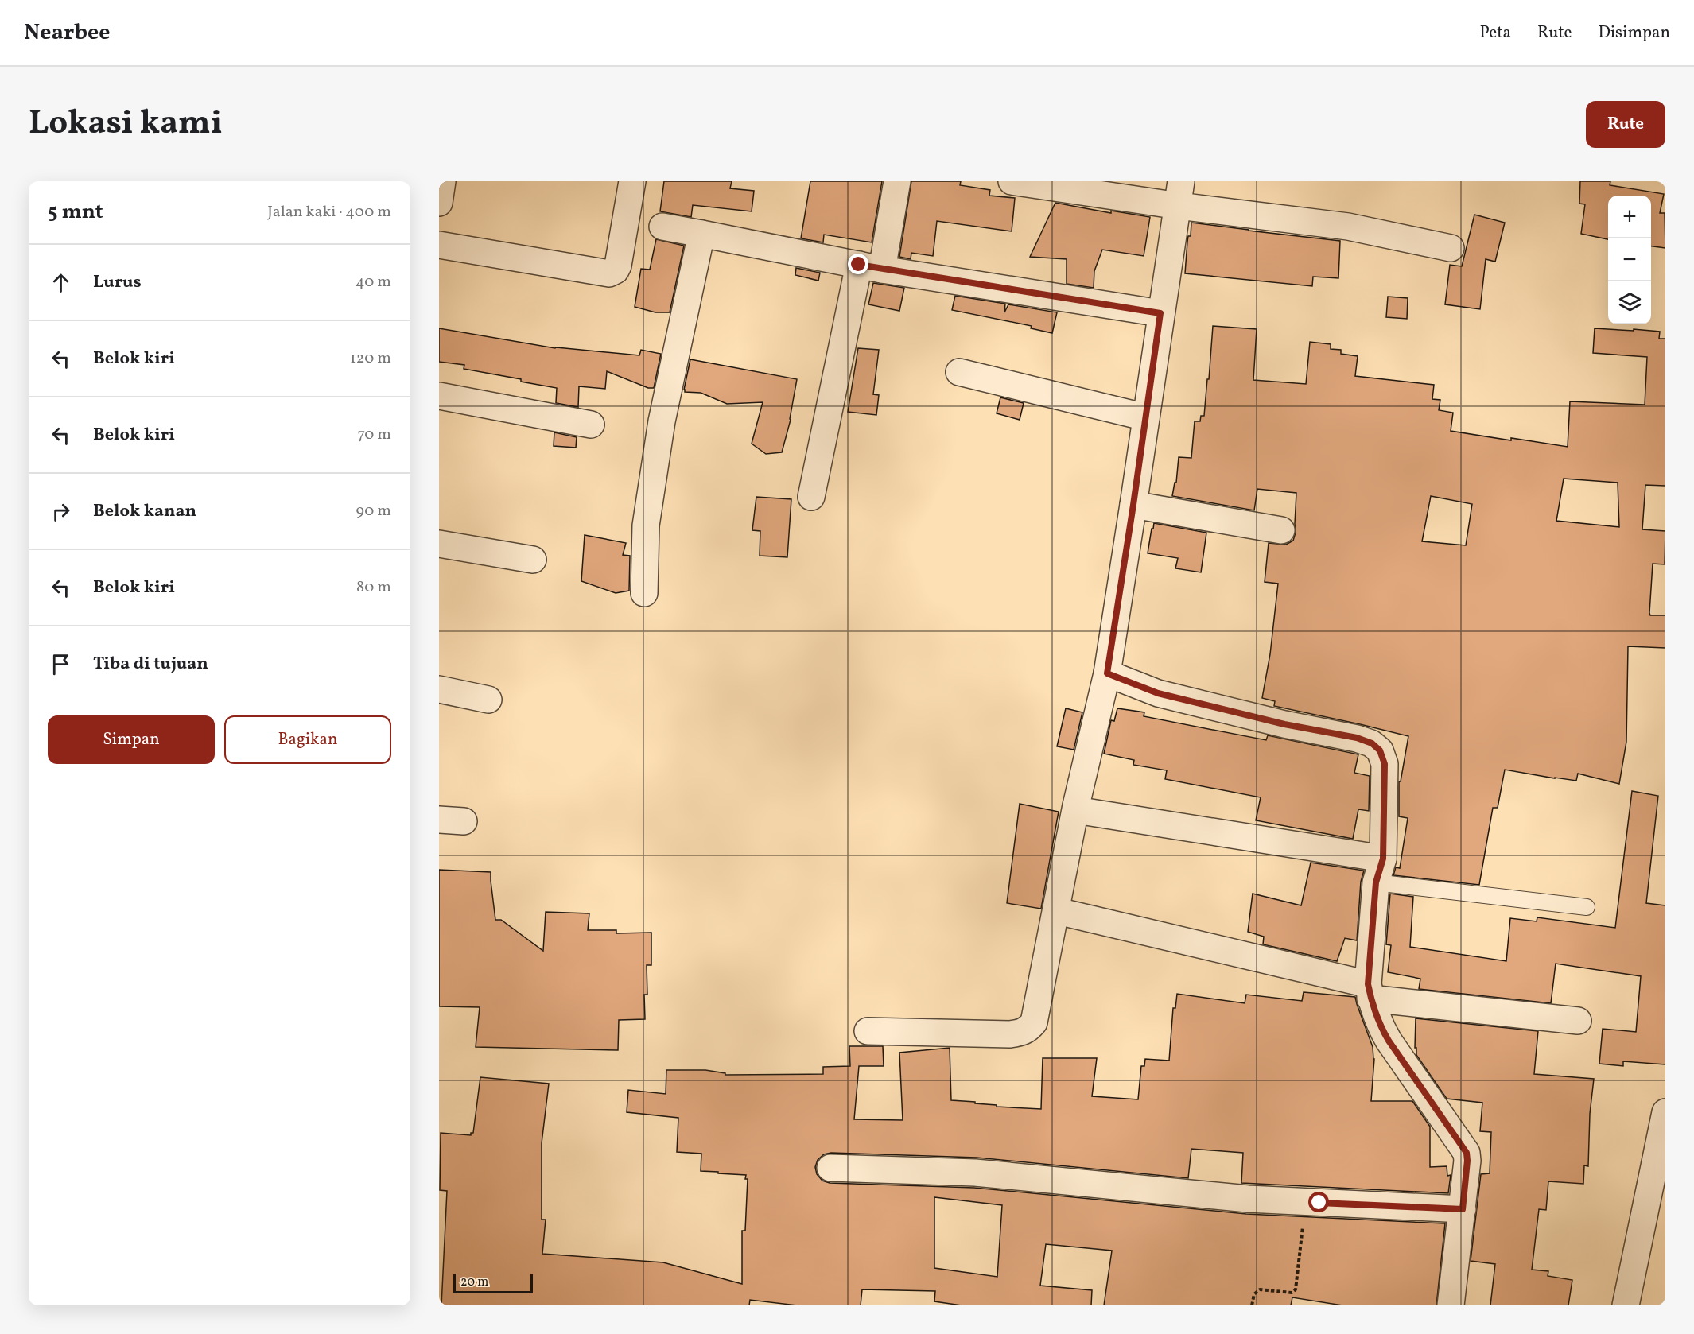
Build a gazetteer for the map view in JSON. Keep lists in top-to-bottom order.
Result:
{
  "scale_bar": "20 m",
  "page": {
    "header": "Nearbee",
    "nav": ["Peta", "Rute", "Disimpan"],
    "title": "Lokasi kami",
    "buttons": [
      "Rute",
      ["Simpan", "Bagikan"]
    ],
    "heading": ["5 mnt", "Jalan kaki · 400 m"],
    "map_buttons": ["+", "−"],
    "list": [
      ["Lurus", "40 m"],
      ["Belok kiri", "120 m"],
      ["Belok kiri", "70 m"],
      ["Belok kanan", "90 m"],
      ["Belok kiri", "80 m"],
      "Tiba di tujuan"
    ],
    "scale": "20 m"
  }
}
